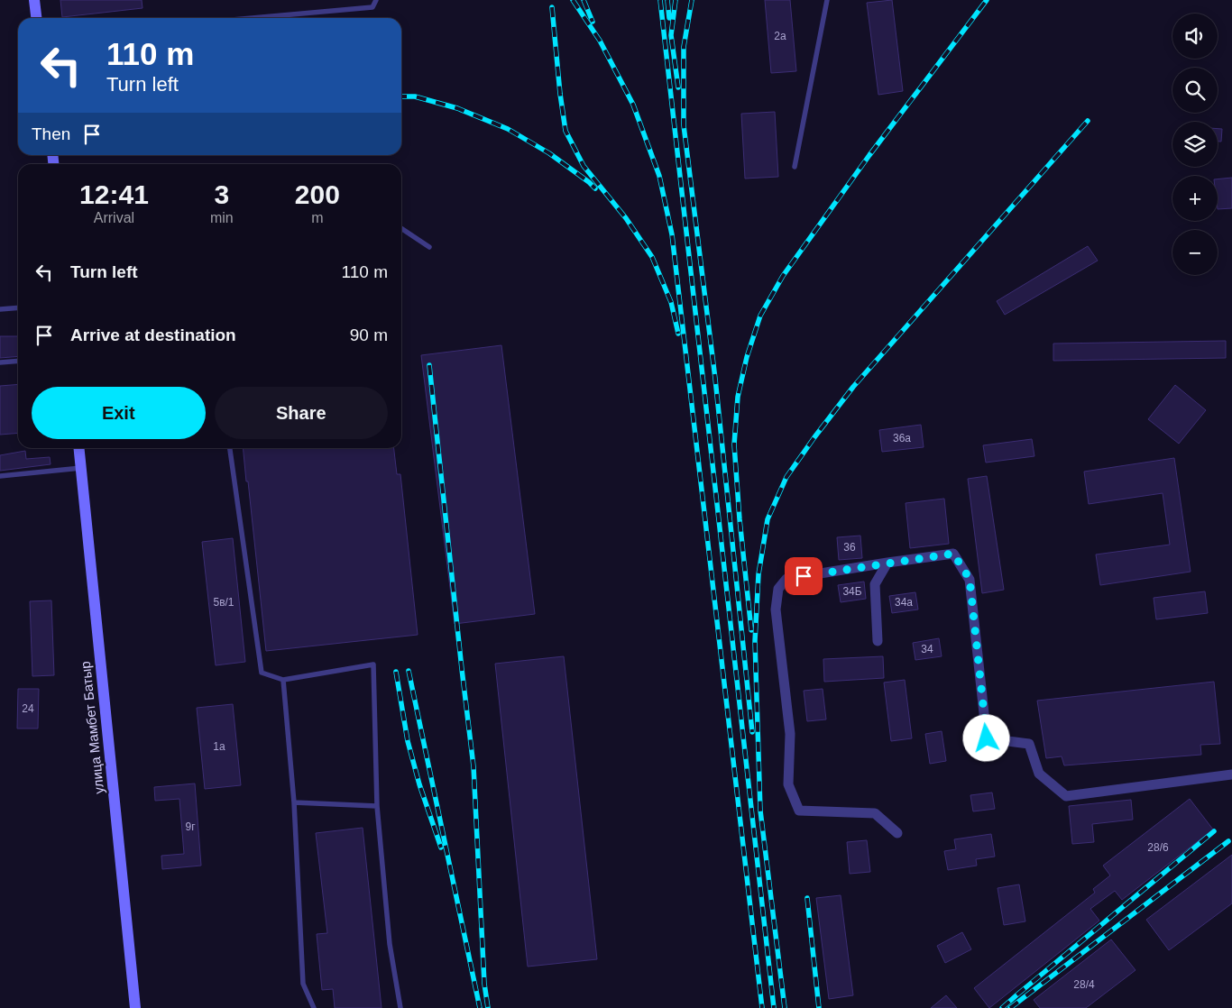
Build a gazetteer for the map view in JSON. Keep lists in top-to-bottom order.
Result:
{
  "streets": {
    "main road": ["улица Мамбет Батыр"]
  },
  "house_numbers": [
    "2а",
    "36а",
    "36",
    "34Б",
    "5в/1",
    "34а",
    "34",
    "24",
    "1а",
    "9г",
    "28/6",
    "28/4"
  ],
  "page": {
    "map_buttons": ["+", "−"],
    "turn": ["110 m", "Turn left"],
    "then": "Then",
    "eta": [
      "12:41",
      "Arrival",
      "3",
      "min",
      "200",
      "m"
    ],
    "list": [
      {
        "name": "Turn left",
        "value": "110 m"
      },
      {
        "name": "Arrive at destination",
        "value": "90 m"
      }
    ],
    "buttons": ["Exit", "Share"]
  }
}
